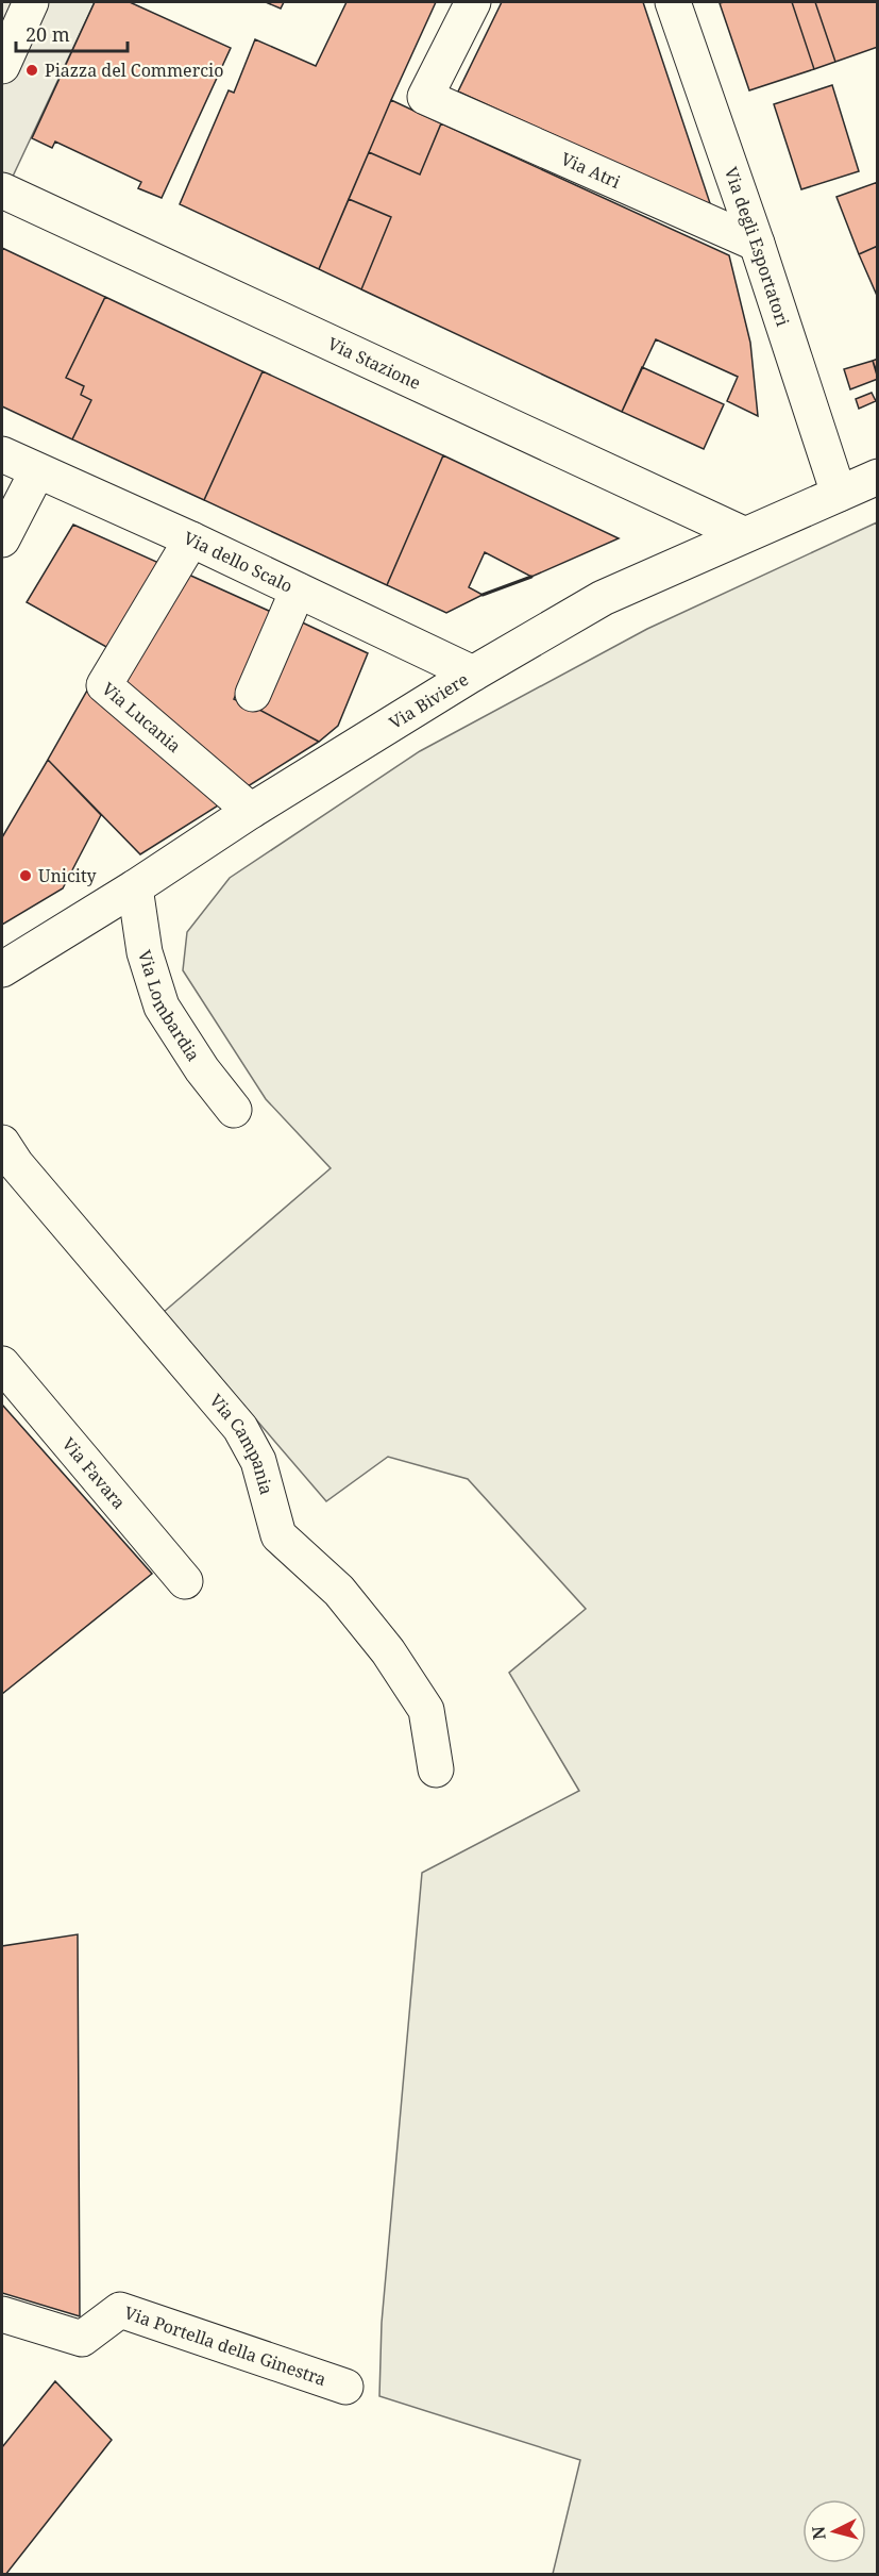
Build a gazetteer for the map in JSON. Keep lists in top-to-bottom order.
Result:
{
  "streets": {
    "street": [
      "Via Atri",
      "Via degli Esportatori",
      "Via Stazione",
      "Via dello Scalo",
      "Via Biviere",
      "Via Lucania",
      "Via Lombardia",
      "Via Campania",
      "Via Favara",
      "Via Portella della Ginestra"
    ]
  },
  "crossings": [
    ["Via Atri", "Via degli Esportatori"],
    ["Via degli Esportatori", "Via Biviere"],
    ["Via Stazione", "Via Biviere"],
    ["Via dello Scalo", "Via Biviere"],
    ["Via dello Scalo", "Via Lucania"],
    ["Via Biviere", "Via Lucania"],
    ["Via Biviere", "Via Lombardia"]
  ],
  "places": ["Piazza del Commercio", "Unicity"],
  "scale_bar": "20 m",
  "north": "left"
}
